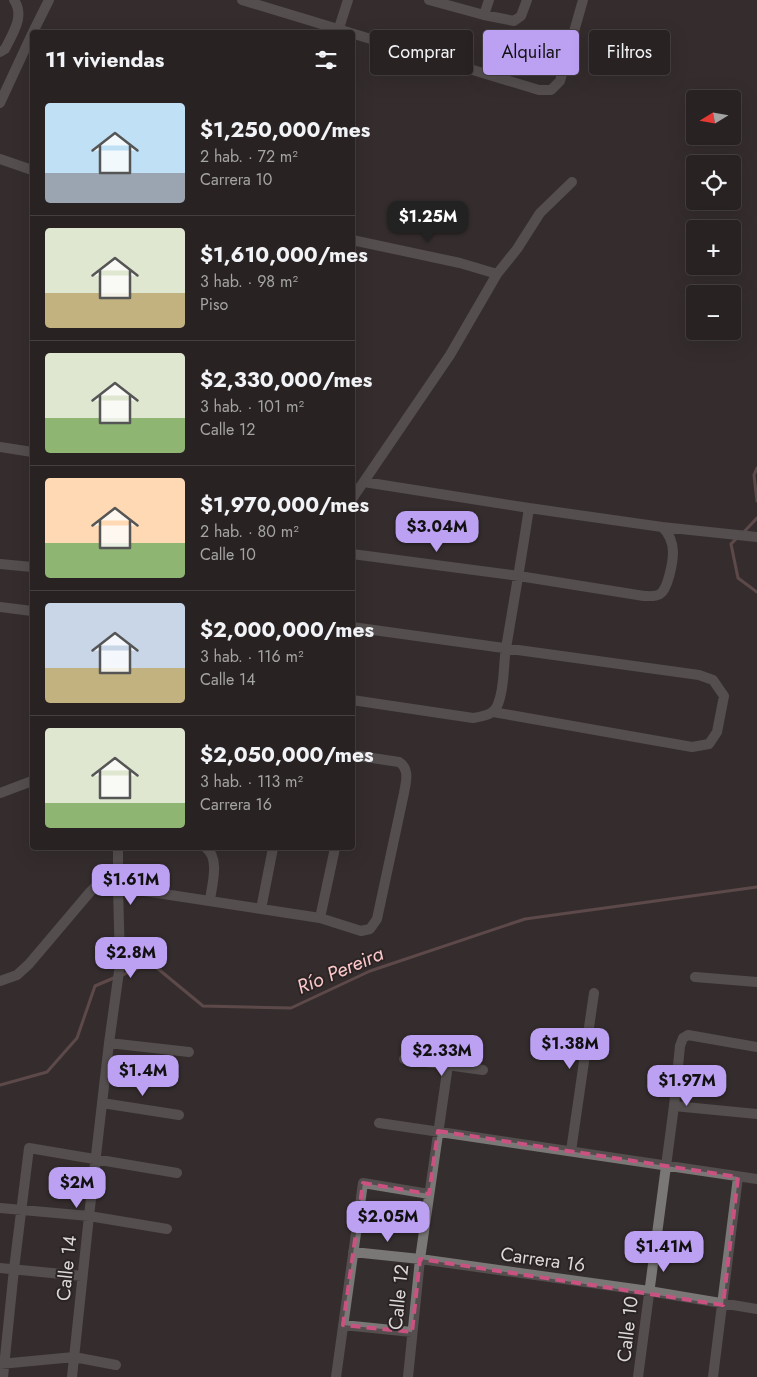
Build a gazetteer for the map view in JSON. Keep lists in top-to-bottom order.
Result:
{
  "streets": {
    "street": [
      "Carrera 16",
      "Calle 14",
      "Calle 12",
      "Calle 10"
    ]
  },
  "crossings": [
    ["Carrera 16", "Calle 12"],
    ["Carrera 16", "Calle 10"]
  ],
  "water": ["Río Pereira"],
  "north": "left",
  "page": {
    "chip": ["Comprar", "Alquilar", "Filtros"],
    "heading": "11 viviendas",
    "map_buttons": ["+", "−"],
    "list": [
      {
        "name": "$1,250,000/mes",
        "note": "2 hab. · 72 m² · Carrera 10"
      },
      {
        "name": "$1,610,000/mes",
        "note": "3 hab. · 98 m² · Piso"
      },
      {
        "name": "$2,330,000/mes",
        "note": "3 hab. · 101 m² · Calle 12"
      },
      {
        "name": "$1,970,000/mes",
        "note": "2 hab. · 80 m² · Calle 10"
      },
      {
        "name": "$2,000,000/mes",
        "note": "3 hab. · 116 m² · Calle 14"
      },
      {
        "name": "$2,050,000/mes",
        "note": "3 hab. · 113 m² · Carrera 16"
      }
    ],
    "price": [
      "$1.25M",
      "$3.04M",
      "$1.61M",
      "$2.8M",
      "$1.38M",
      "$2.33M",
      "$1.4M",
      "$1.97M",
      "$2M",
      "$2.05M",
      "$1.41M"
    ]
  }
}
